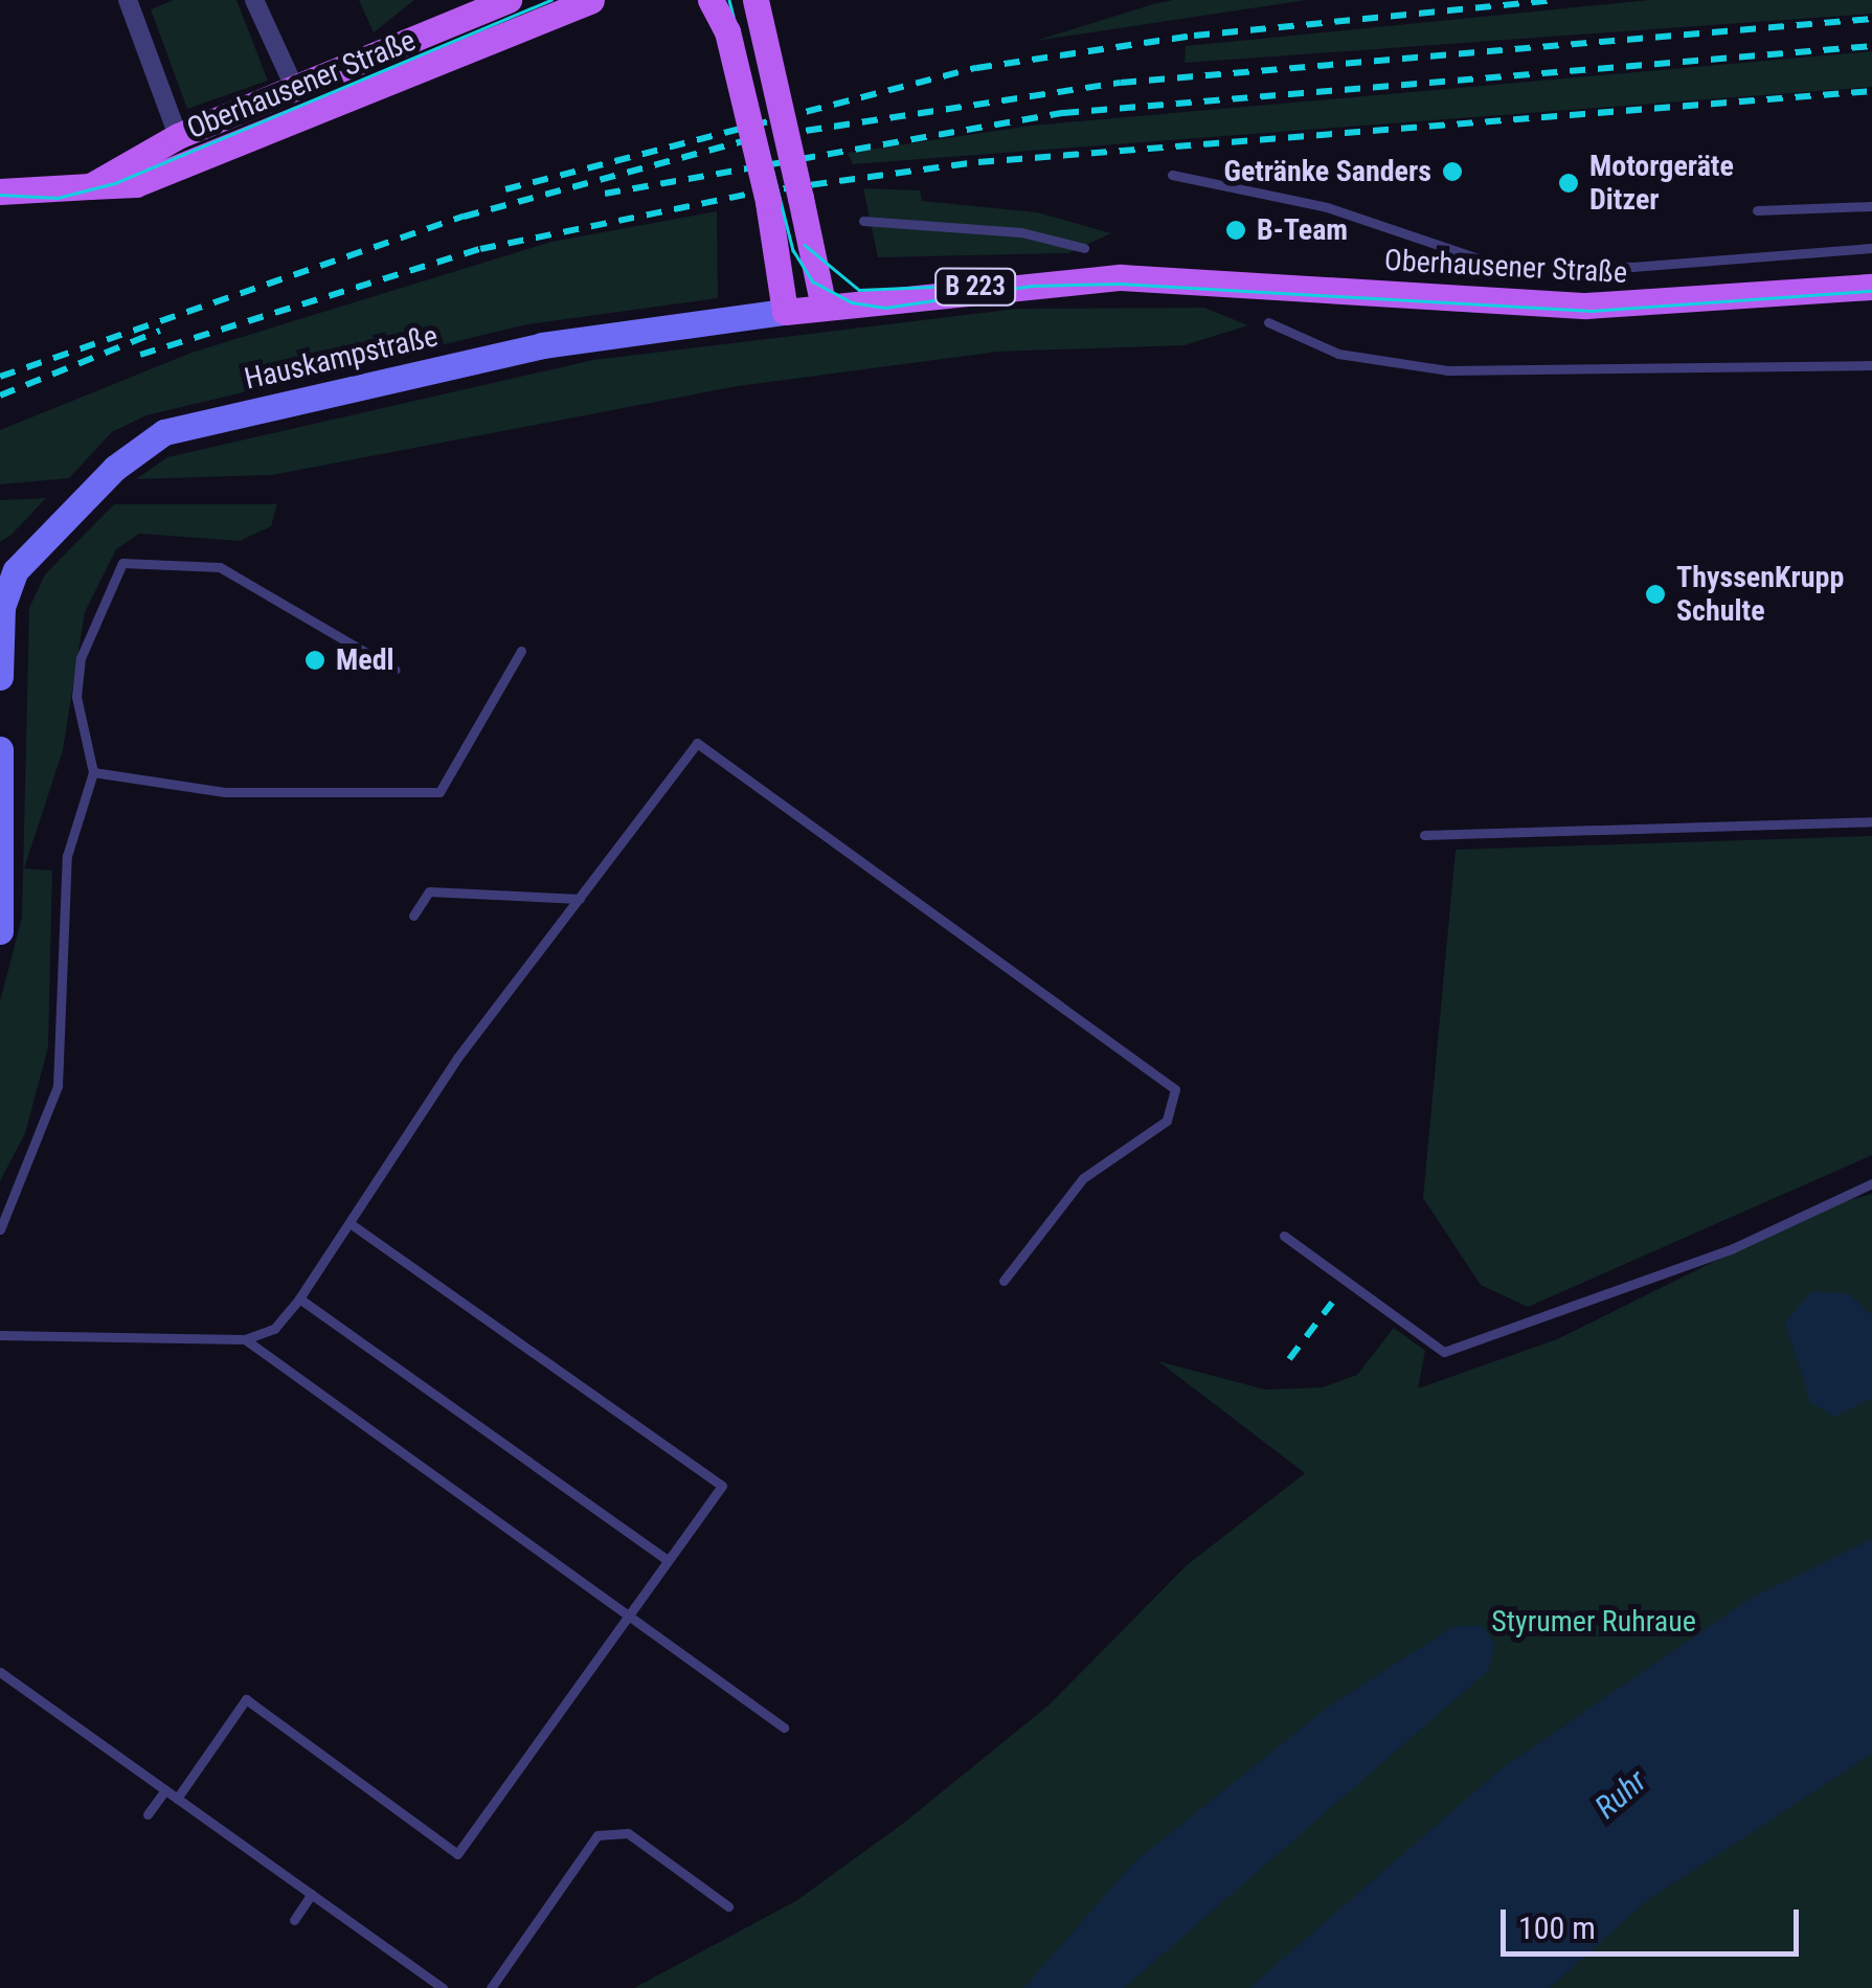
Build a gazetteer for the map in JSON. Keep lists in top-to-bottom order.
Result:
{
  "streets": {
    "main road": ["Oberhausener Straße", "B 223", "Hauskampstraße"]
  },
  "crossings": [
    ["Oberhausener Straße", "Hauskampstraße"]
  ],
  "water": ["Ruhr"],
  "parks": ["Styrumer Ruhraue"],
  "places": [
    "Getränke Sanders",
    "Motorgeräte Ditzer",
    "B-Team",
    "ThyssenKrupp Schulte",
    "Medl"
  ],
  "scale_bar": "100 m"
}
